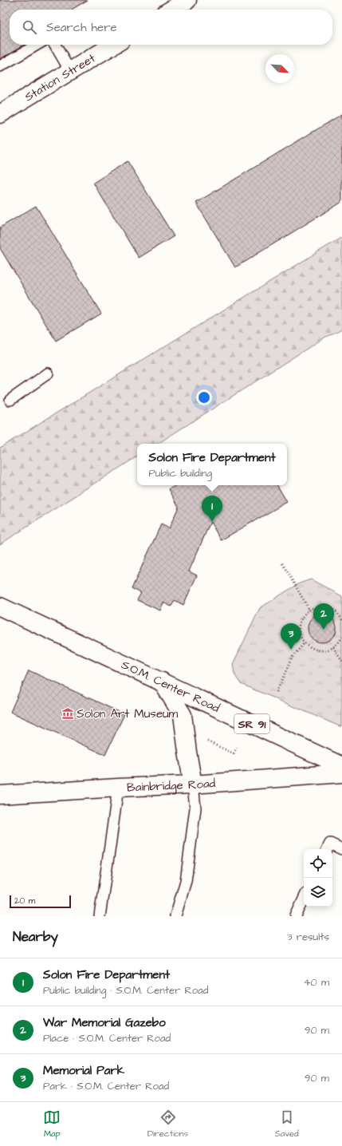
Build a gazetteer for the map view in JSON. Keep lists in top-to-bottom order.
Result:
{
  "streets": {
    "street": [
      "Station Street",
      "S.O.M. Center Road",
      "SR 91",
      "Bainbridge Road"
    ]
  },
  "places": {
    "museum": ["Solon Art Museum"]
  },
  "scale_bar": "20 m",
  "north": "bottom right",
  "page": {
    "search": "Search here",
    "popup": ["Solon Fire Department", "Public building"],
    "pins": ["1", "2", "3"],
    "scale": "20 m",
    "heading": ["Nearby", "3 results"],
    "list": [
      {
        "mark": "1",
        "name": "Solon Fire Department",
        "note": "Public building · S.O.M. Center Road",
        "value": "40 m"
      },
      {
        "mark": "2",
        "name": "War Memorial Gazebo",
        "note": "Place · S.O.M. Center Road",
        "value": "90 m"
      },
      {
        "mark": "3",
        "name": "Memorial Park",
        "note": "Park · S.O.M. Center Road",
        "value": "90 m"
      }
    ],
    "nav": ["Map", "Directions", "Saved"]
  }
}
